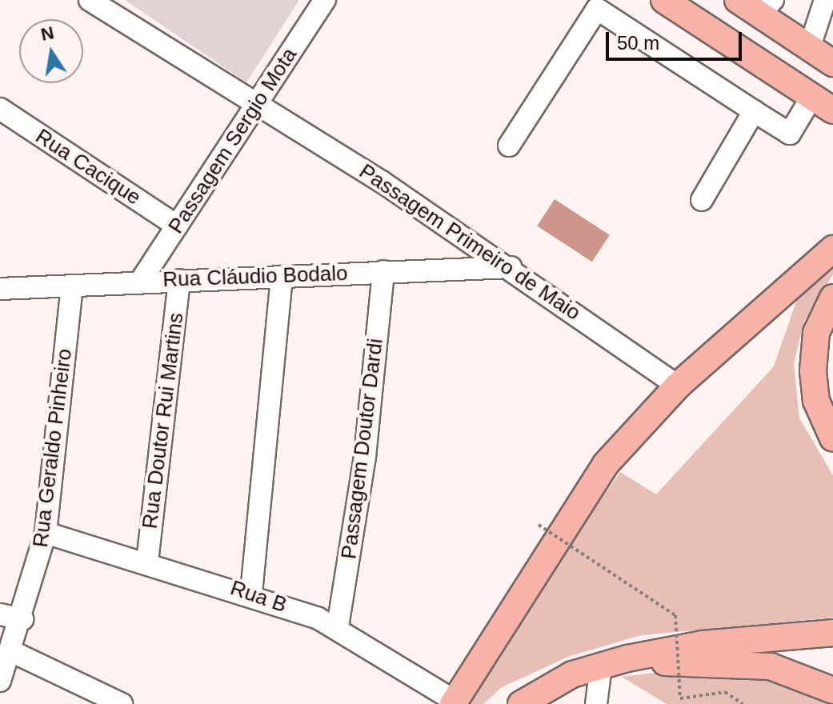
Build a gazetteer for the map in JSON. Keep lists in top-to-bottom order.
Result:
{
  "streets": {
    "street": [
      "Passagem Sergio Mota",
      "Rua Cacique",
      "Passagem Primeiro de Maio",
      "Rua Cláudio Bodalo",
      "Rua Doutor Rui Martins",
      "Rua Geraldo Pinheiro",
      "Passagem Doutor Dardi",
      "Rua B"
    ]
  },
  "crossings": [
    ["Passagem Sergio Mota", "Rua Cacique"],
    ["Passagem Sergio Mota", "Passagem Primeiro de Maio"],
    ["Passagem Sergio Mota", "Rua Cláudio Bodalo"],
    ["Passagem Primeiro de Maio", "Rua Cláudio Bodalo"],
    ["Rua Cláudio Bodalo", "Rua Doutor Rui Martins"],
    ["Rua Cláudio Bodalo", "Rua Geraldo Pinheiro"],
    ["Rua Cláudio Bodalo", "Passagem Doutor Dardi"],
    ["Rua Doutor Rui Martins", "Rua B"],
    ["Rua Geraldo Pinheiro", "Rua B"],
    ["Passagem Doutor Dardi", "Rua B"]
  ],
  "scale_bar": "50 m",
  "north": "top"
}
